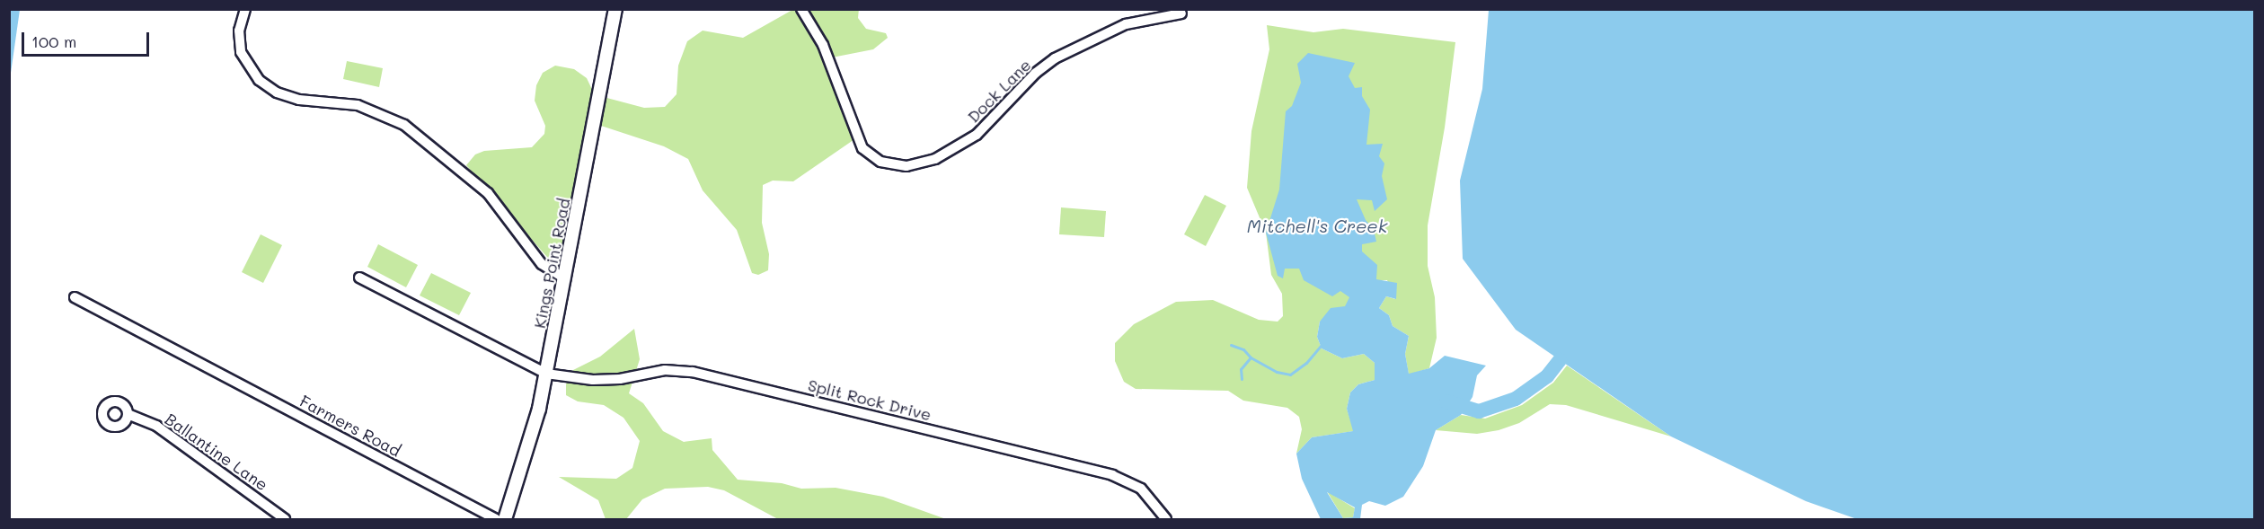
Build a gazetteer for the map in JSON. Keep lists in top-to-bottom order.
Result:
{
  "streets": {
    "main road": ["Kings Point Road"],
    "street": [
      "Dock Lane",
      "Split Rock Drive",
      "Farmers Road",
      "Ballantine Lane"
    ]
  },
  "crossings": [
    ["Kings Point Road", "Split Rock Drive"]
  ],
  "water": ["Mitchell's Creek"],
  "scale_bar": "100 m"
}
